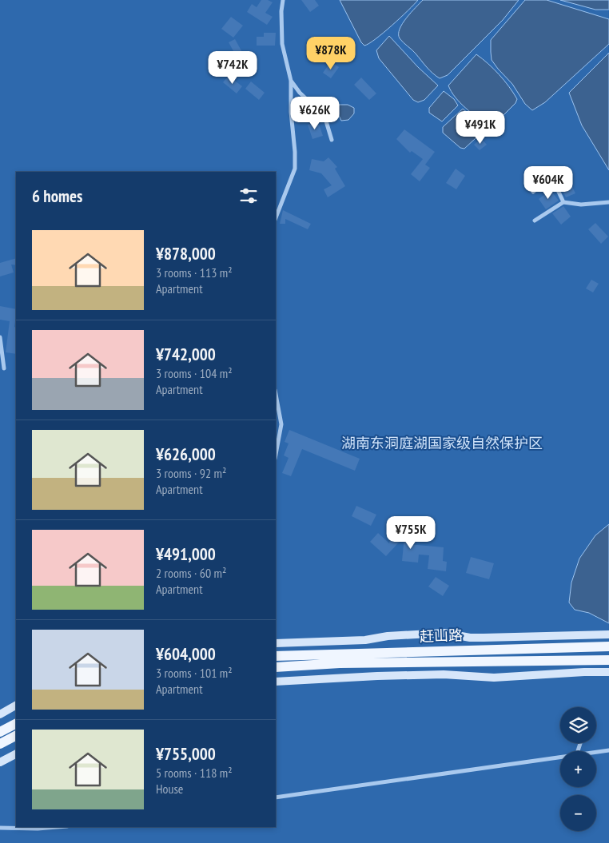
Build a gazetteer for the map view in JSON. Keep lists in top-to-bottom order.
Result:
{
  "streets": {
    "main road": ["赶山路"]
  },
  "parks": ["湖南东洞庭湖国家级自然保护区"],
  "page": {
    "price": [
      "¥878K",
      "¥742K",
      "¥626K",
      "¥491K",
      "¥604K",
      "¥755K"
    ],
    "heading": "6 homes",
    "list": [
      {
        "name": "¥878,000",
        "note": "3 rooms · 113 m² · Apartment"
      },
      {
        "name": "¥742,000",
        "note": "3 rooms · 104 m² · Apartment"
      },
      {
        "name": "¥626,000",
        "note": "3 rooms · 92 m² · Apartment"
      },
      {
        "name": "¥491,000",
        "note": "2 rooms · 60 m² · Apartment"
      },
      {
        "name": "¥604,000",
        "note": "3 rooms · 101 m² · Apartment"
      },
      {
        "name": "¥755,000",
        "note": "5 rooms · 118 m² · House"
      }
    ],
    "map_buttons": ["+", "−"]
  }
}
